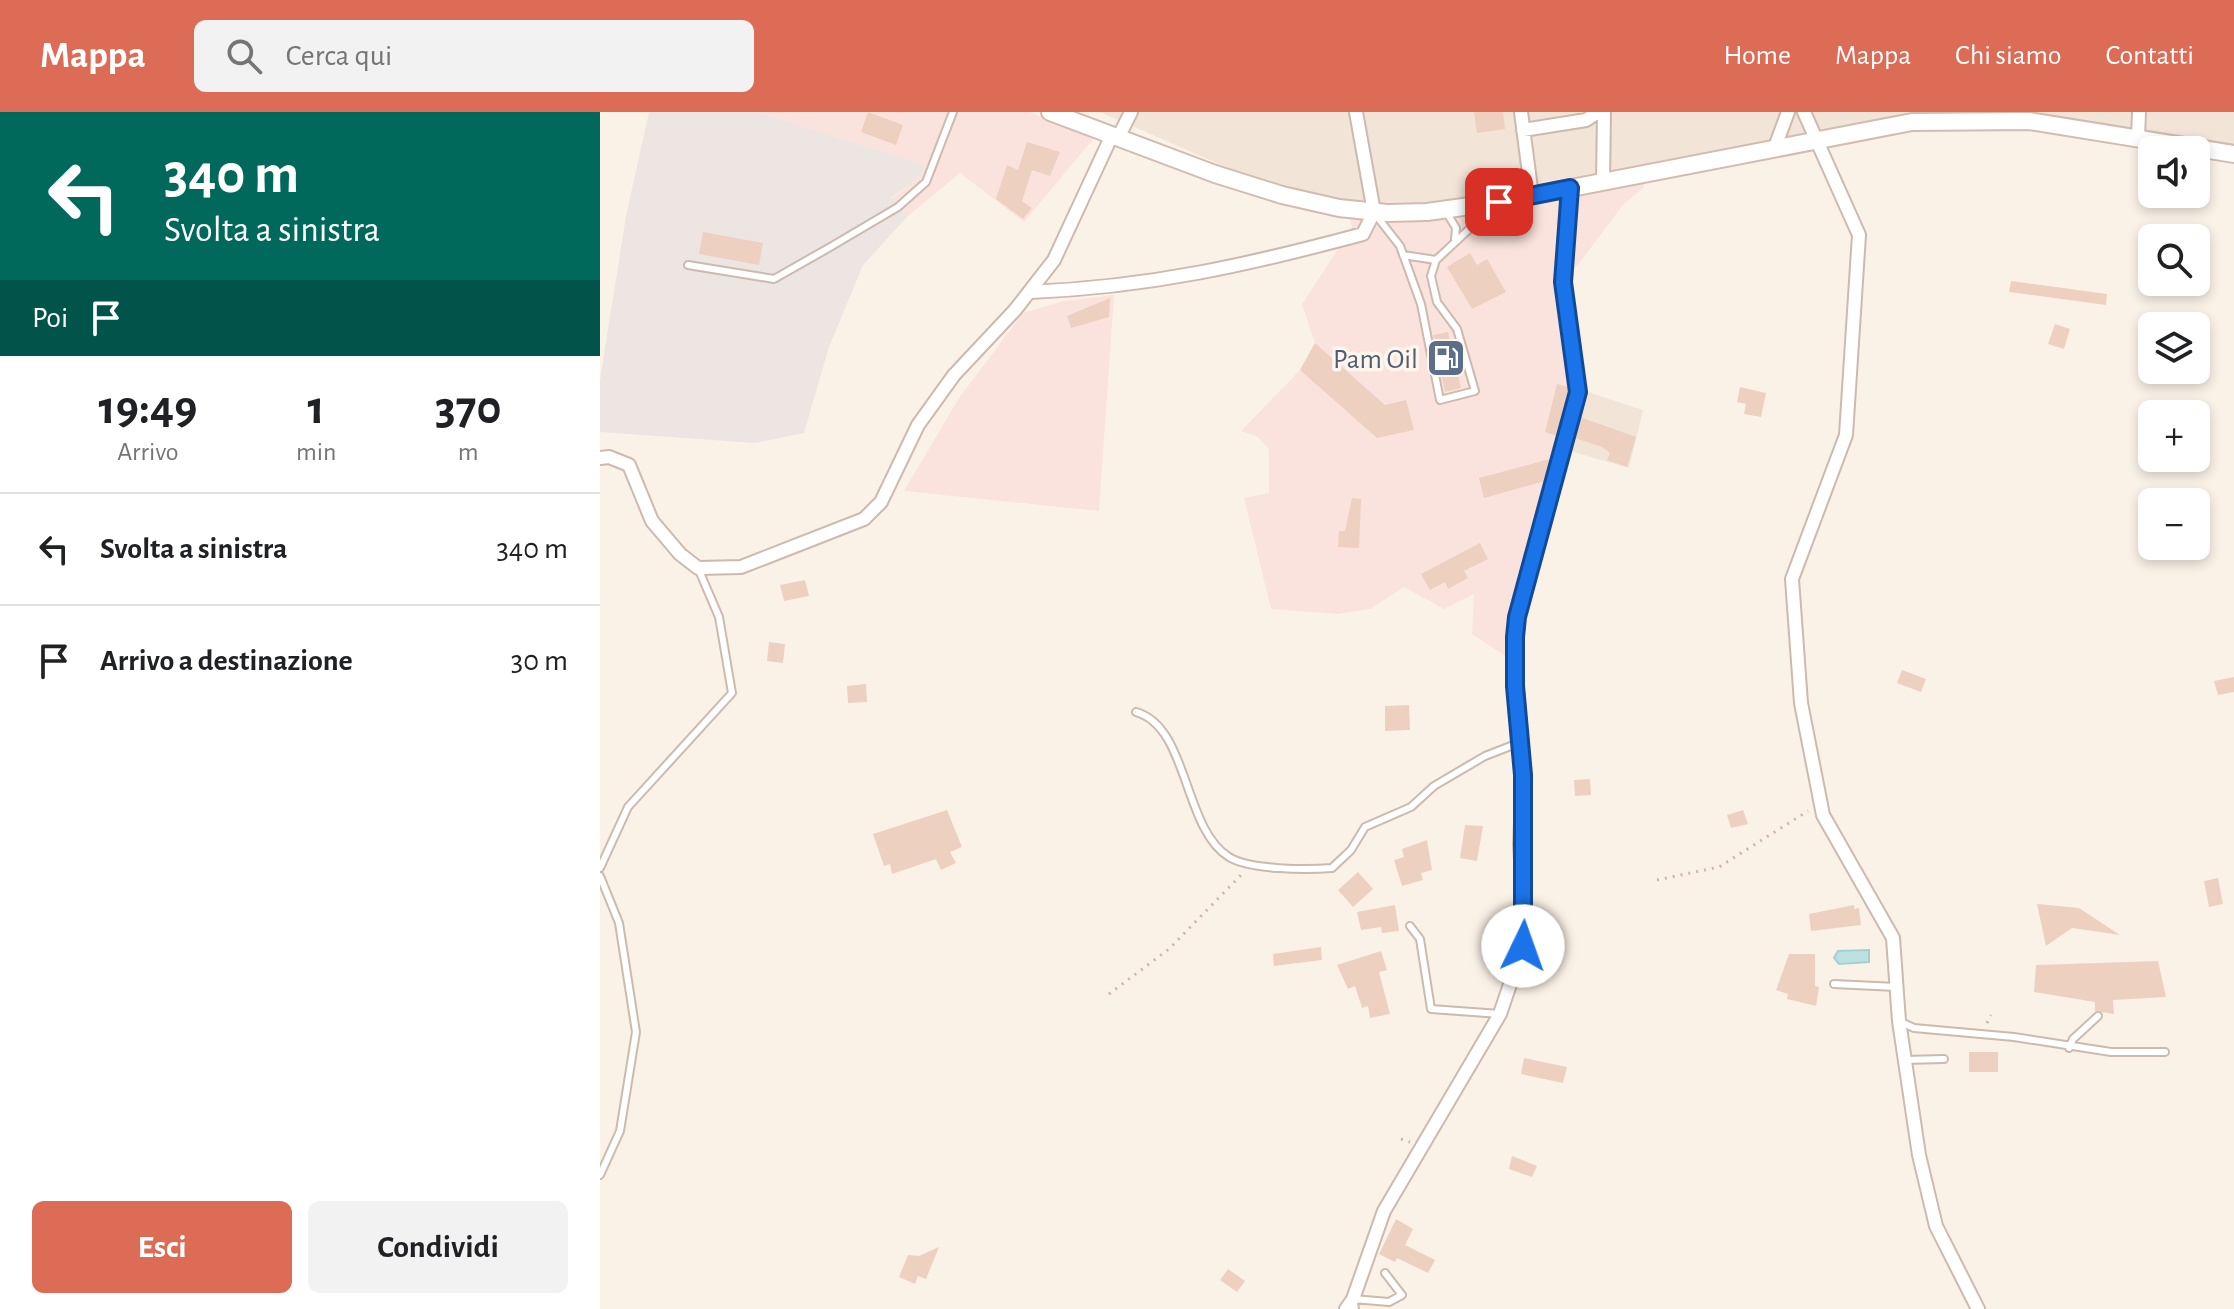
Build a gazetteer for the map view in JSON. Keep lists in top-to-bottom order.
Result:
{
  "places": {
    "fuel station": ["Pam Oil"]
  },
  "page": {
    "header": "Mappa",
    "search": "Cerca qui",
    "nav": [
      "Home",
      "Mappa",
      "Chi siamo",
      "Contatti"
    ],
    "turn": ["340 m", "Svolta a sinistra"],
    "map_buttons": ["+", "−"],
    "then": "Poi",
    "eta": [
      "19:49",
      "Arrivo",
      "1",
      "min",
      "370",
      "m"
    ],
    "list": [
      {
        "name": "Svolta a sinistra",
        "value": "340 m"
      },
      {
        "name": "Arrivo a destinazione",
        "value": "30 m"
      }
    ],
    "buttons": ["Esci", "Condividi"]
  }
}
